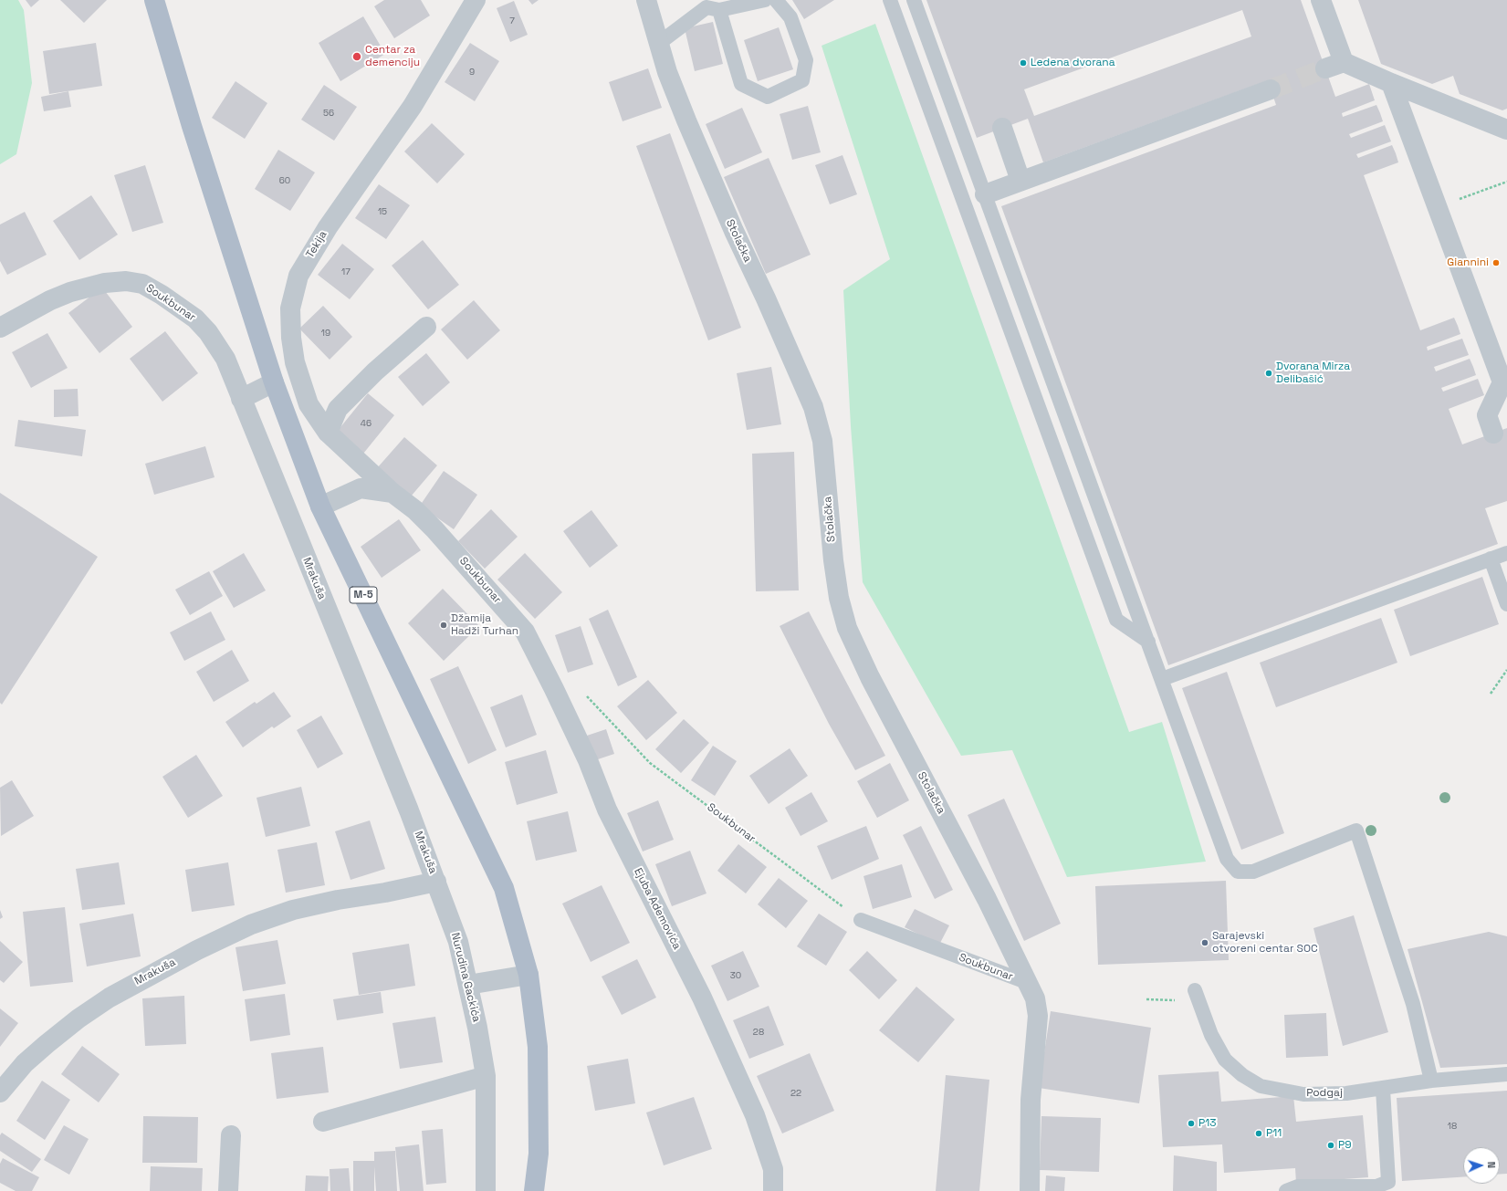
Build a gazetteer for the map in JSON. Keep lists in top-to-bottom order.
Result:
{
  "streets": {
    "main road": ["M-5"],
    "street": [
      "Stolačka",
      "Tekija",
      "Soukbunar",
      "Mrakuša",
      "Ejuba Ademovića",
      "Nurudina Gackića"
    ],
    "lane": ["Podgaj"]
  },
  "crossings": [
    ["Stolačka", "Soukbunar"],
    ["Tekija", "Soukbunar"],
    ["Soukbunar", "Mrakuša"],
    ["Soukbunar", "M-5"],
    ["Soukbunar", "Ejuba Ademovića"],
    ["Mrakuša", "Nurudina Gackića"]
  ],
  "places": [
    "Centar za demenciju",
    "Ledena dvorana",
    "Giannini",
    "Dvorana Mirza Delibašić",
    "Džamija Hadži Turhan",
    "Sarajevski otvoreni centar SOC",
    "P13",
    "P11",
    "P9"
  ],
  "house_numbers": [
    "7",
    "9",
    "56",
    "60",
    "15",
    "17",
    "19",
    "46",
    "30",
    "28",
    "22",
    "18"
  ],
  "north": "right"
}
